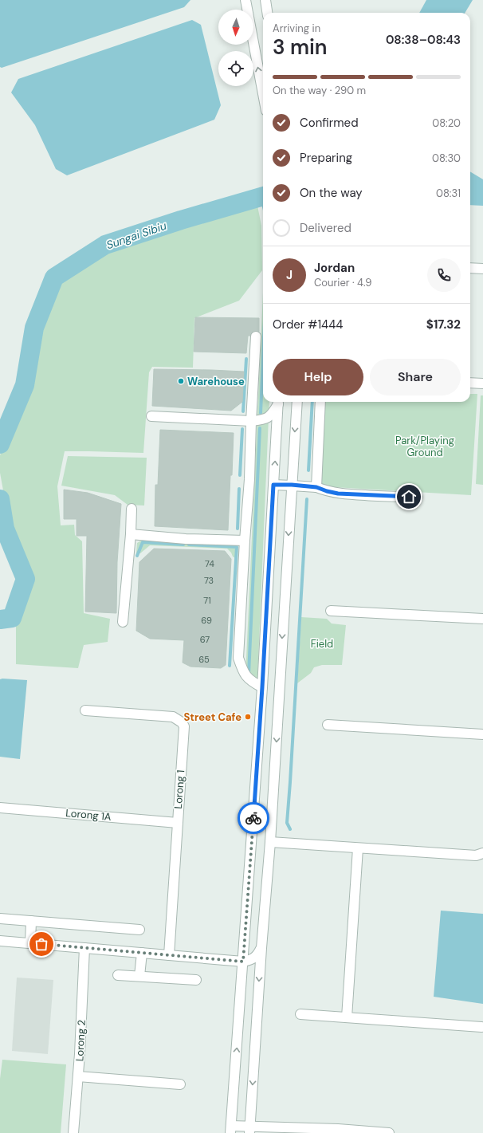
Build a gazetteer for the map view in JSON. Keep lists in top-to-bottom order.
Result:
{
  "streets": {
    "street": ["Lorong 1", "Lorong 1A", "Lorong 2"]
  },
  "crossings": [
    ["Lorong 1", "Lorong 1A"]
  ],
  "water": ["Sungai Sibiu"],
  "parks": ["Park/Playing Ground", "Field"],
  "places": ["Warehouse", "Street Cafe"],
  "house_numbers": [
    "74",
    "73",
    "71",
    "69",
    "67",
    "65"
  ],
  "north": "bottom",
  "page": {
    "heading": ["3 min", "Arriving in", "08:38–08:43"],
    "panel": [
      "Jordan",
      "Courier · 4.9",
      "Order #1444",
      "$17.32"
    ],
    "bar": "On the way · 290 m",
    "list": [
      ["Confirmed", "08:20"],
      ["Preparing", "08:30"],
      ["On the way", "08:31"],
      "Delivered"
    ],
    "round": "J",
    "buttons": ["Help", "Share"]
  }
}
